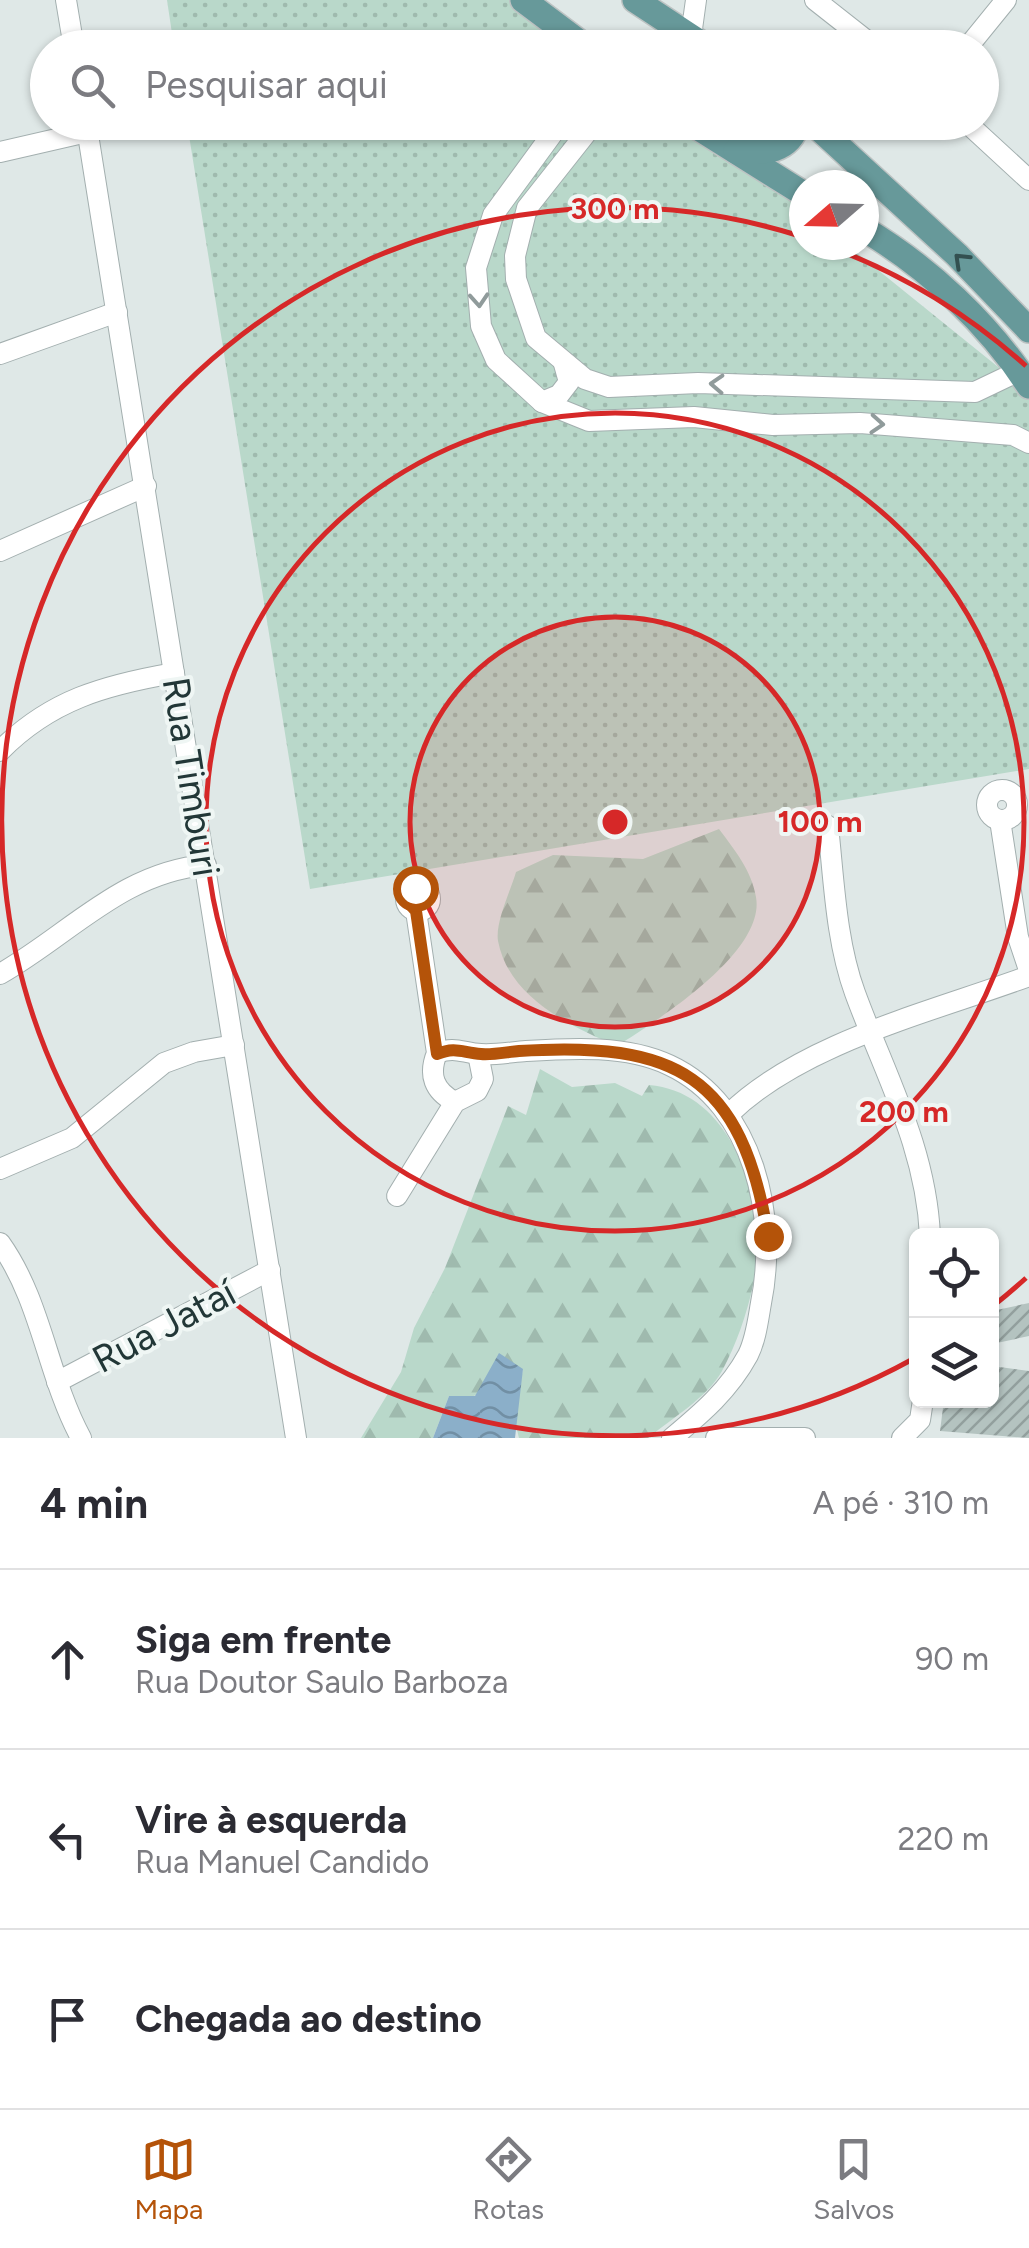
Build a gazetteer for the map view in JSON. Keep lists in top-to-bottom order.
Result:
{
  "streets": {
    "street": ["Rua Timburi", "Rua Jataí"]
  },
  "crossings": [
    ["Rua Timburi", "Rua Jataí"]
  ],
  "north": "left",
  "page": {
    "search": "Pesquisar aqui",
    "heading": ["4 min", "A pé · 310 m"],
    "list": [
      ["Siga em frente", "Rua Doutor Saulo Barboza", "90 m"],
      ["Vire à esquerda", "Rua Manuel Candido", "220 m"],
      "Chegada ao destino"
    ],
    "nav": ["Mapa", "Rotas", "Salvos"]
  },
  "rings": ["300 m", "100 m", "200 m"]
}
